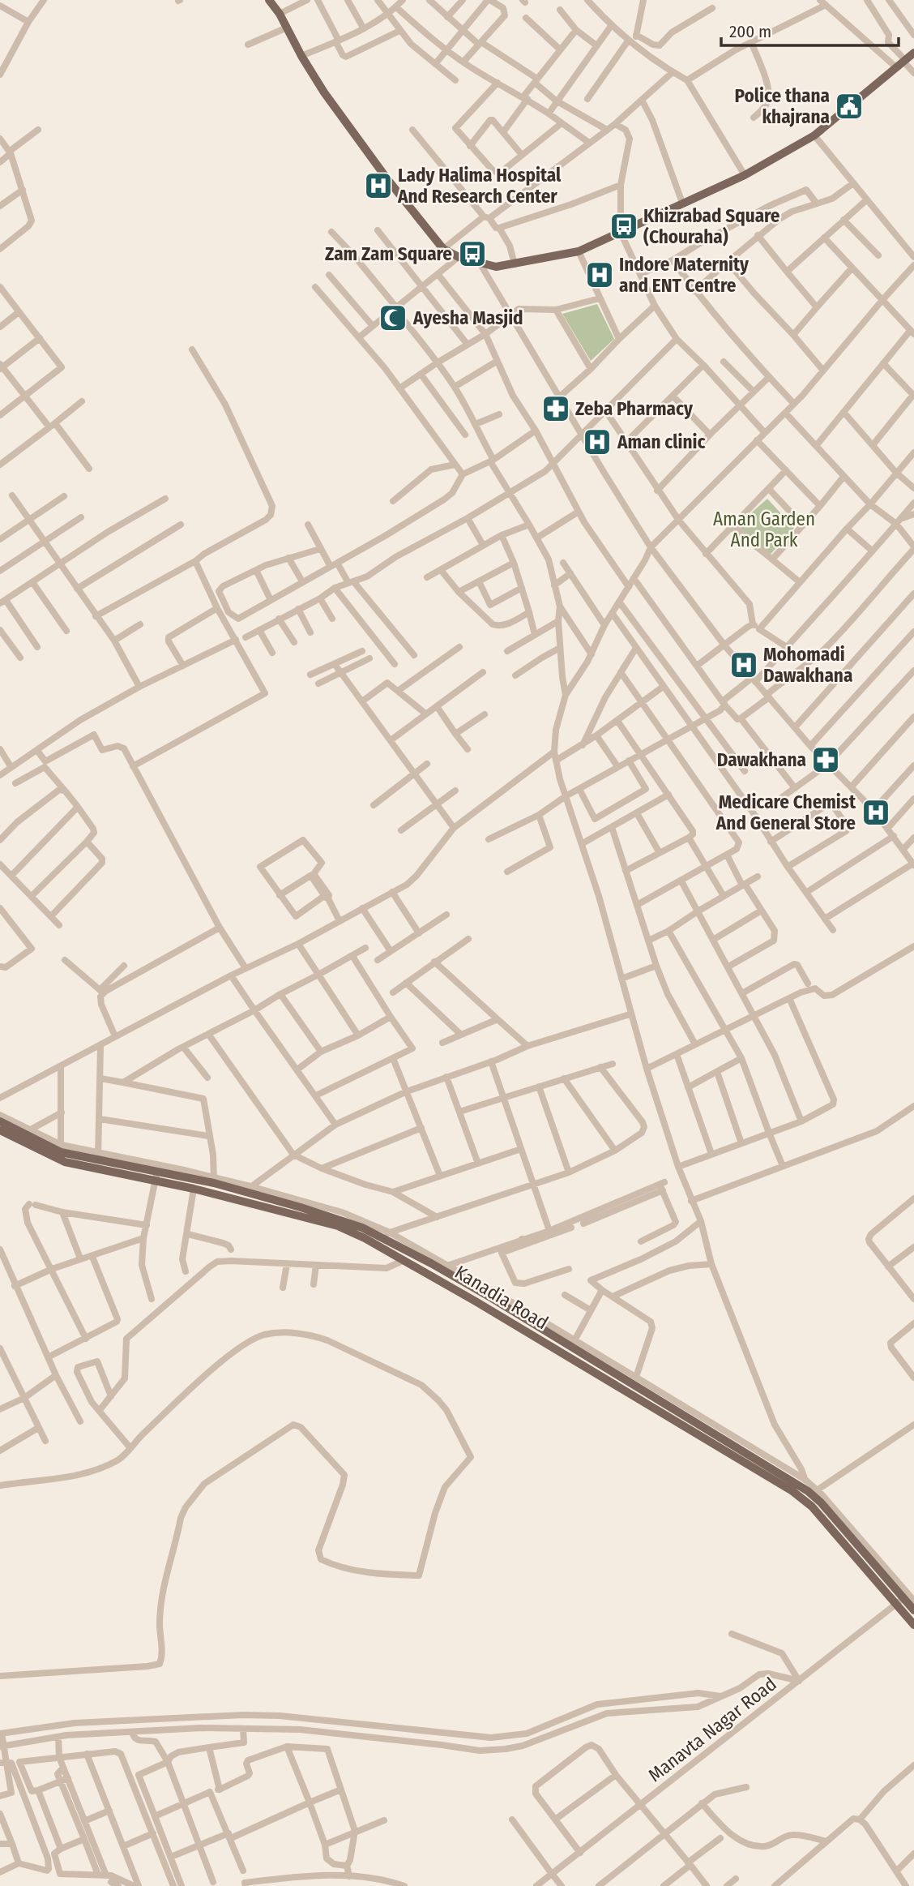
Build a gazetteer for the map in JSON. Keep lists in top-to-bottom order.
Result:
{
  "streets": {
    "main road": ["Kanadia Road"],
    "street": ["Manavta Nagar Road"]
  },
  "crossings": [
    ["Kanadia Road", "Manavta Nagar Road"]
  ],
  "parks": ["Aman Garden And Park"],
  "places": {
    "public building": ["Police thana khajrana"],
    "hospital": [
      "Lady Halima Hospital And Research Center",
      "Indore Maternity and ENT Centre",
      "Aman clinic",
      "Mohomadi Dawakhana",
      "Medicare Chemist And General Store"
    ],
    "bus stop": ["Khizrabad Square (Chouraha)", "Zam Zam Square"],
    "mosque": ["Ayesha Masjid"],
    "pharmacy": ["Zeba Pharmacy", "Dawakhana"]
  },
  "scale_bar": "200 m"
}
